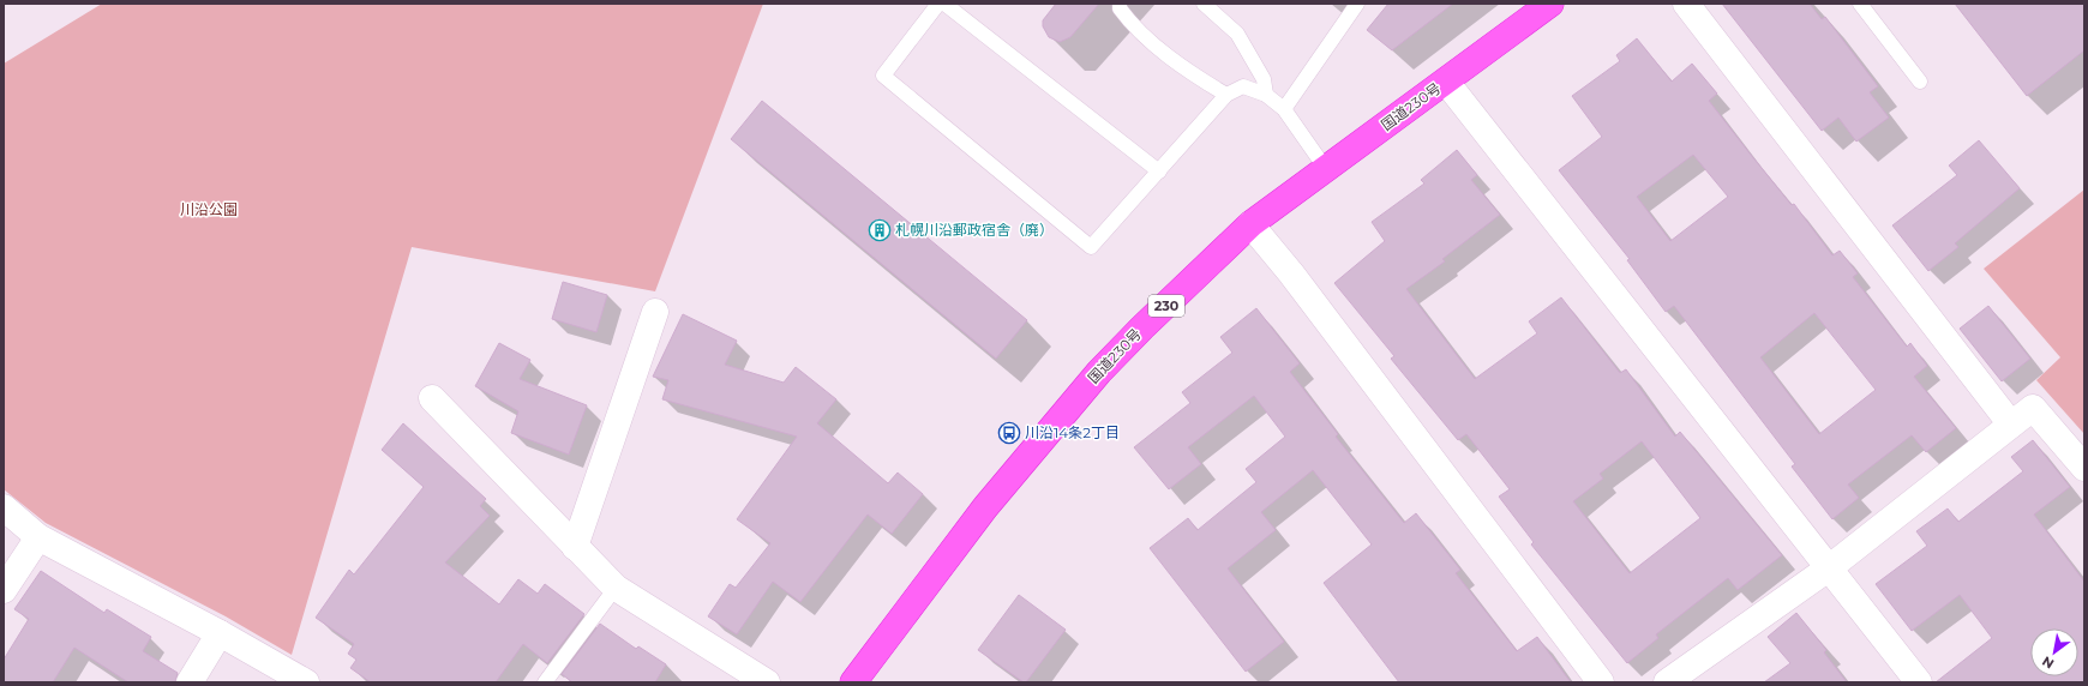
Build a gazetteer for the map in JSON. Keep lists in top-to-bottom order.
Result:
{
  "streets": {
    "highway": ["国道230号", "230"]
  },
  "parks": ["川沿公園"],
  "places": {
    "building": ["札幌川沿郵政宿舎（廃）"],
    "bus stop": ["川沿14条2丁目"]
  },
  "north": "bottom left"
}
